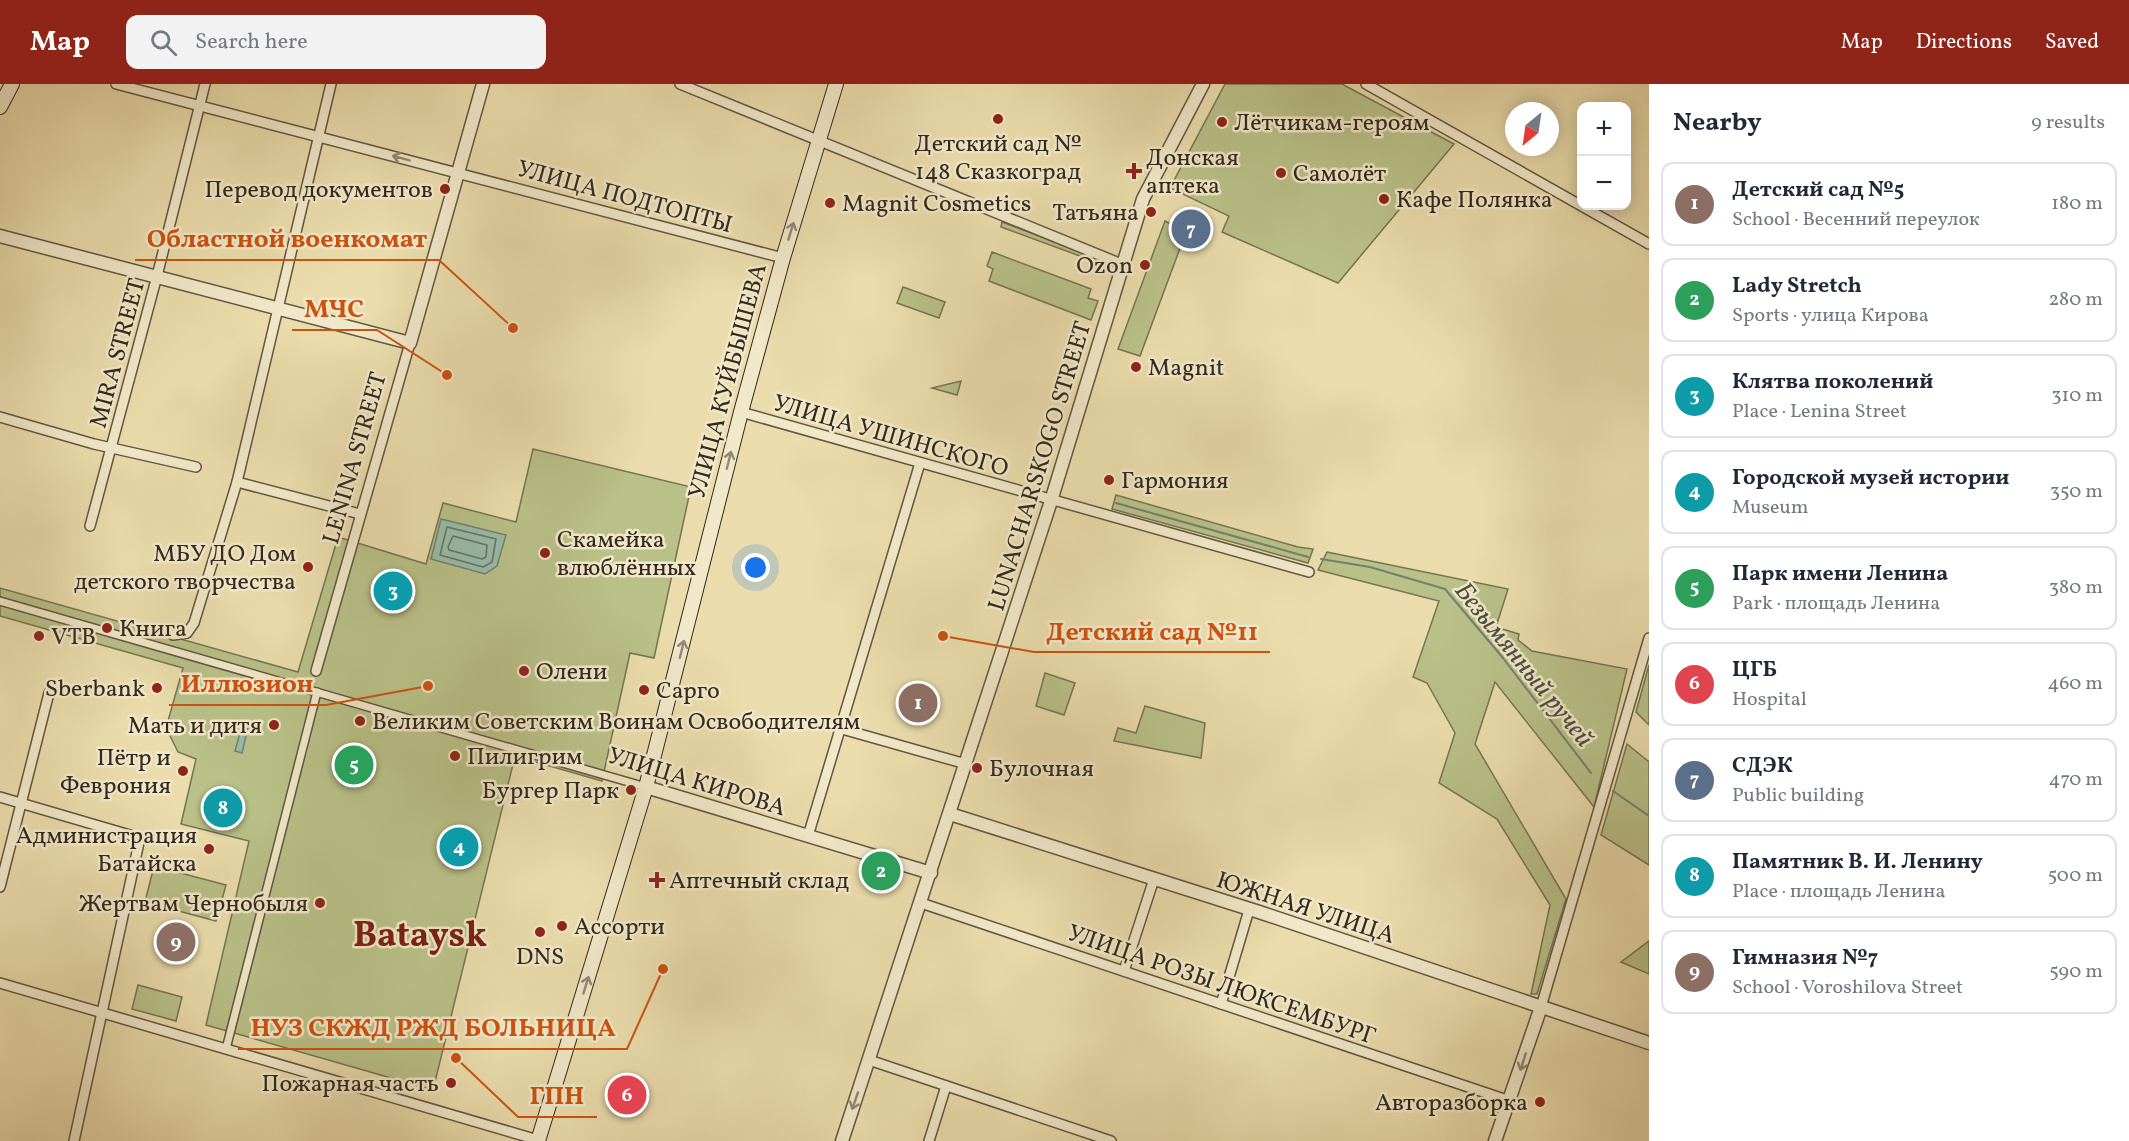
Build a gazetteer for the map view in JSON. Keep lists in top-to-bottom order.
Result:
{
  "streets": {
    "main road": ["УЛИЦА КУЙБЫШЕВА"],
    "street": [
      "УЛИЦА ПОДТОПТЫ",
      "MIRA STREET",
      "УЛИЦА УШИНСКОГО",
      "LENINA STREET",
      "LUNACHARSKOGO STREET",
      "УЛИЦА КИРОВА",
      "ЮЖНАЯ УЛИЦА",
      "УЛИЦА РОЗЫ ЛЮКСЕМБУРГ"
    ]
  },
  "crossings": [
    ["УЛИЦА ПОДТОПТЫ", "MIRA STREET"],
    ["УЛИЦА ПОДТОПТЫ", "УЛИЦА КУЙБЫШЕВА"],
    ["УЛИЦА ПОДТОПТЫ", "LENINA STREET"],
    ["УЛИЦА КУЙБЫШЕВА", "УЛИЦА УШИНСКОГО"],
    ["УЛИЦА КУЙБЫШЕВА", "УЛИЦА КИРОВА"],
    ["УЛИЦА УШИНСКОГО", "LUNACHARSKOGO STREET"],
    ["LUNACHARSKOGO STREET", "УЛИЦА КИРОВА"],
    ["LUNACHARSKOGO STREET", "ЮЖНАЯ УЛИЦА"],
    ["LUNACHARSKOGO STREET", "УЛИЦА РОЗЫ ЛЮКСЕМБУРГ"]
  ],
  "one_way": ["УЛИЦА КУЙБЫШЕВА"],
  "districts": ["Bataysk"],
  "water": ["Безымянный ручей"],
  "places": {
    "other": [
      "Детский сад № 148 Сказкоград",
      "Лётчикам-героям",
      "Самолёт",
      "Перевод документов",
      "Кафе Полянка",
      "Magnit Cosmetics",
      "Татьяна",
      "Ozon",
      "Областной военкомат",
      "Magnit",
      "МЧС",
      "Гармония",
      "Скамейка влюблённых",
      "МБУ ДО Дом детского творчества",
      "Книга",
      "VTB",
      "Детский сад №11",
      "Олени",
      "Иллюзион",
      "Sberbank",
      "Сарго",
      "Великим Советским Воинам Освободителям",
      "Мать и дитя",
      "Пилигрим",
      "Булочная",
      "Пётр и Феврония",
      "Бургер Парк",
      "Администрация Батайска",
      "Жертвам Чернобыля",
      "Ассорти",
      "DNS",
      "НУЗ СКЖД РЖД БОЛЬНИЦА",
      "ГПН",
      "Пожарная часть",
      "Авторазборка"
    ],
    "health": ["Донская аптека", "Аптечный склад"]
  },
  "north": "bottom left",
  "page": {
    "header": "Map",
    "search": "Search here",
    "nav": ["Map", "Directions", "Saved"],
    "heading": ["Nearby", "9 results"],
    "map_buttons": ["+", "−"],
    "list": [
      {
        "mark": "1",
        "name": "Детский сад №5",
        "note": "School · Весенний переулок",
        "value": "180 m"
      },
      {
        "mark": "2",
        "name": "Lady Stretch",
        "note": "Sports · улица Кирова",
        "value": "280 m"
      },
      {
        "mark": "3",
        "name": "Клятва поколений",
        "note": "Place · Lenina Street",
        "value": "310 m"
      },
      {
        "mark": "4",
        "name": "Городской музей истории",
        "note": "Museum",
        "value": "350 m"
      },
      {
        "mark": "5",
        "name": "Парк имени Ленина",
        "note": "Park · площадь Ленина",
        "value": "380 m"
      },
      {
        "mark": "6",
        "name": "ЦГБ",
        "note": "Hospital",
        "value": "460 m"
      },
      {
        "mark": "7",
        "name": "СДЭК",
        "note": "Public building",
        "value": "470 m"
      },
      {
        "mark": "8",
        "name": "Памятник В. И. Ленину",
        "note": "Place · площадь Ленина",
        "value": "500 m"
      },
      {
        "mark": "9",
        "name": "Гимназия №7",
        "note": "School · Voroshilova Street",
        "value": "590 m"
      }
    ],
    "pins": [
      "7",
      "3",
      "1",
      "5",
      "8",
      "4",
      "2",
      "9",
      "6"
    ]
  }
}
